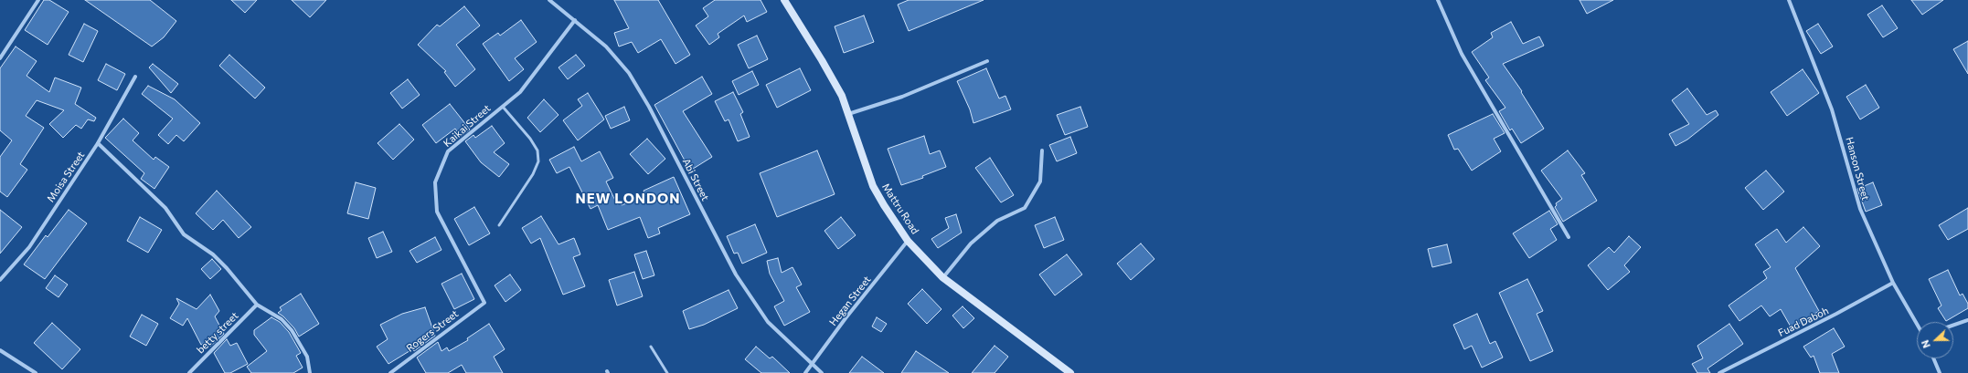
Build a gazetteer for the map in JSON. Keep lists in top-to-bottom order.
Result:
{
  "streets": {
    "main road": ["Mattru Road"],
    "street": [
      "Kaikai Street",
      "Hanson Street",
      "Moisa Street",
      "Abi Street",
      "Hegan Street",
      "Fuad Daboh",
      "Rogers Street",
      "betty street"
    ]
  },
  "crossings": [
    ["Kaikai Street", "Abi Street"],
    ["Kaikai Street", "Rogers Street"],
    ["Hanson Street", "Fuad Daboh"],
    ["Abi Street", "Hegan Street"],
    ["Mattru Road", "Hegan Street"]
  ],
  "districts": ["NEW LONDON"],
  "north": "left"
}
